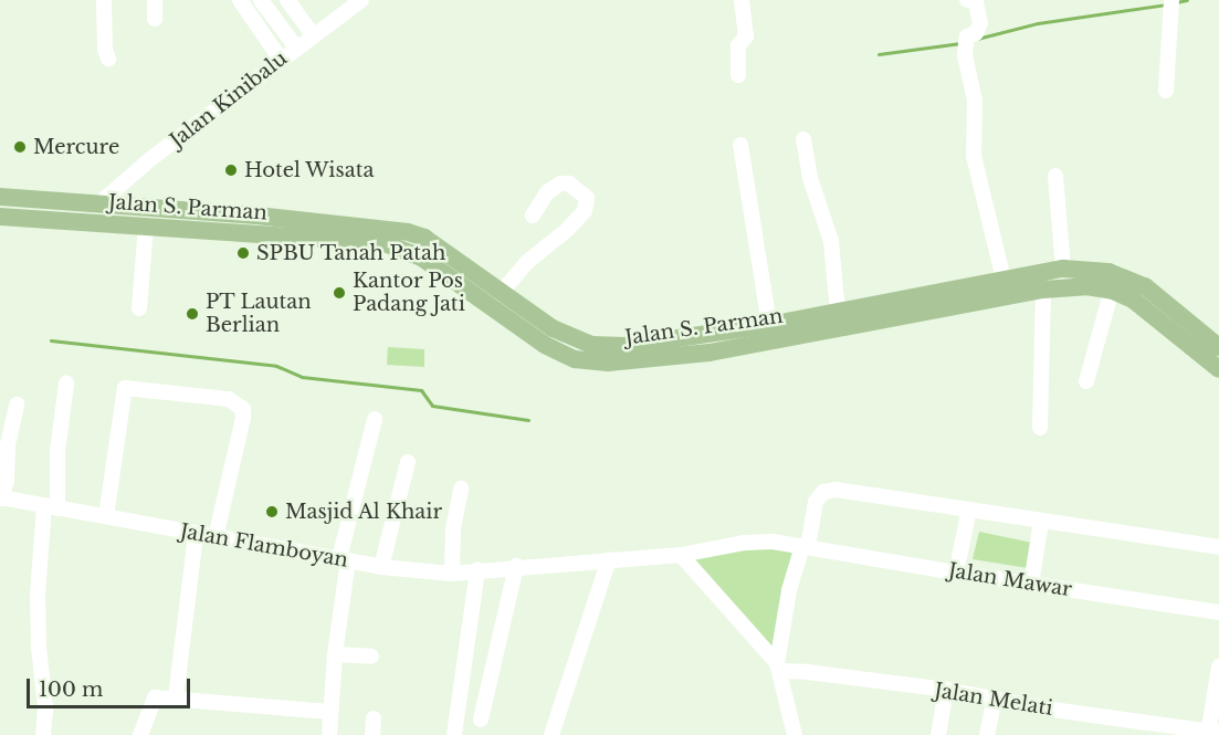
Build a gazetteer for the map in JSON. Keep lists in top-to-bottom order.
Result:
{
  "streets": {
    "main road": ["Jalan S. Parman"],
    "street": [
      "Jalan Kinibalu",
      "Jalan Flamboyan",
      "Jalan Mawar",
      "Jalan Melati"
    ]
  },
  "crossings": [
    ["Jalan Kinibalu", "Jalan S. Parman"],
    ["Jalan Flamboyan", "Jalan Mawar"]
  ],
  "places": [
    "Mercure",
    "Hotel Wisata",
    "SPBU Tanah Patah",
    "Kantor Pos Padang Jati",
    "PT Lautan Berlian",
    "Masjid Al Khair"
  ],
  "scale_bar": "100 m"
}
